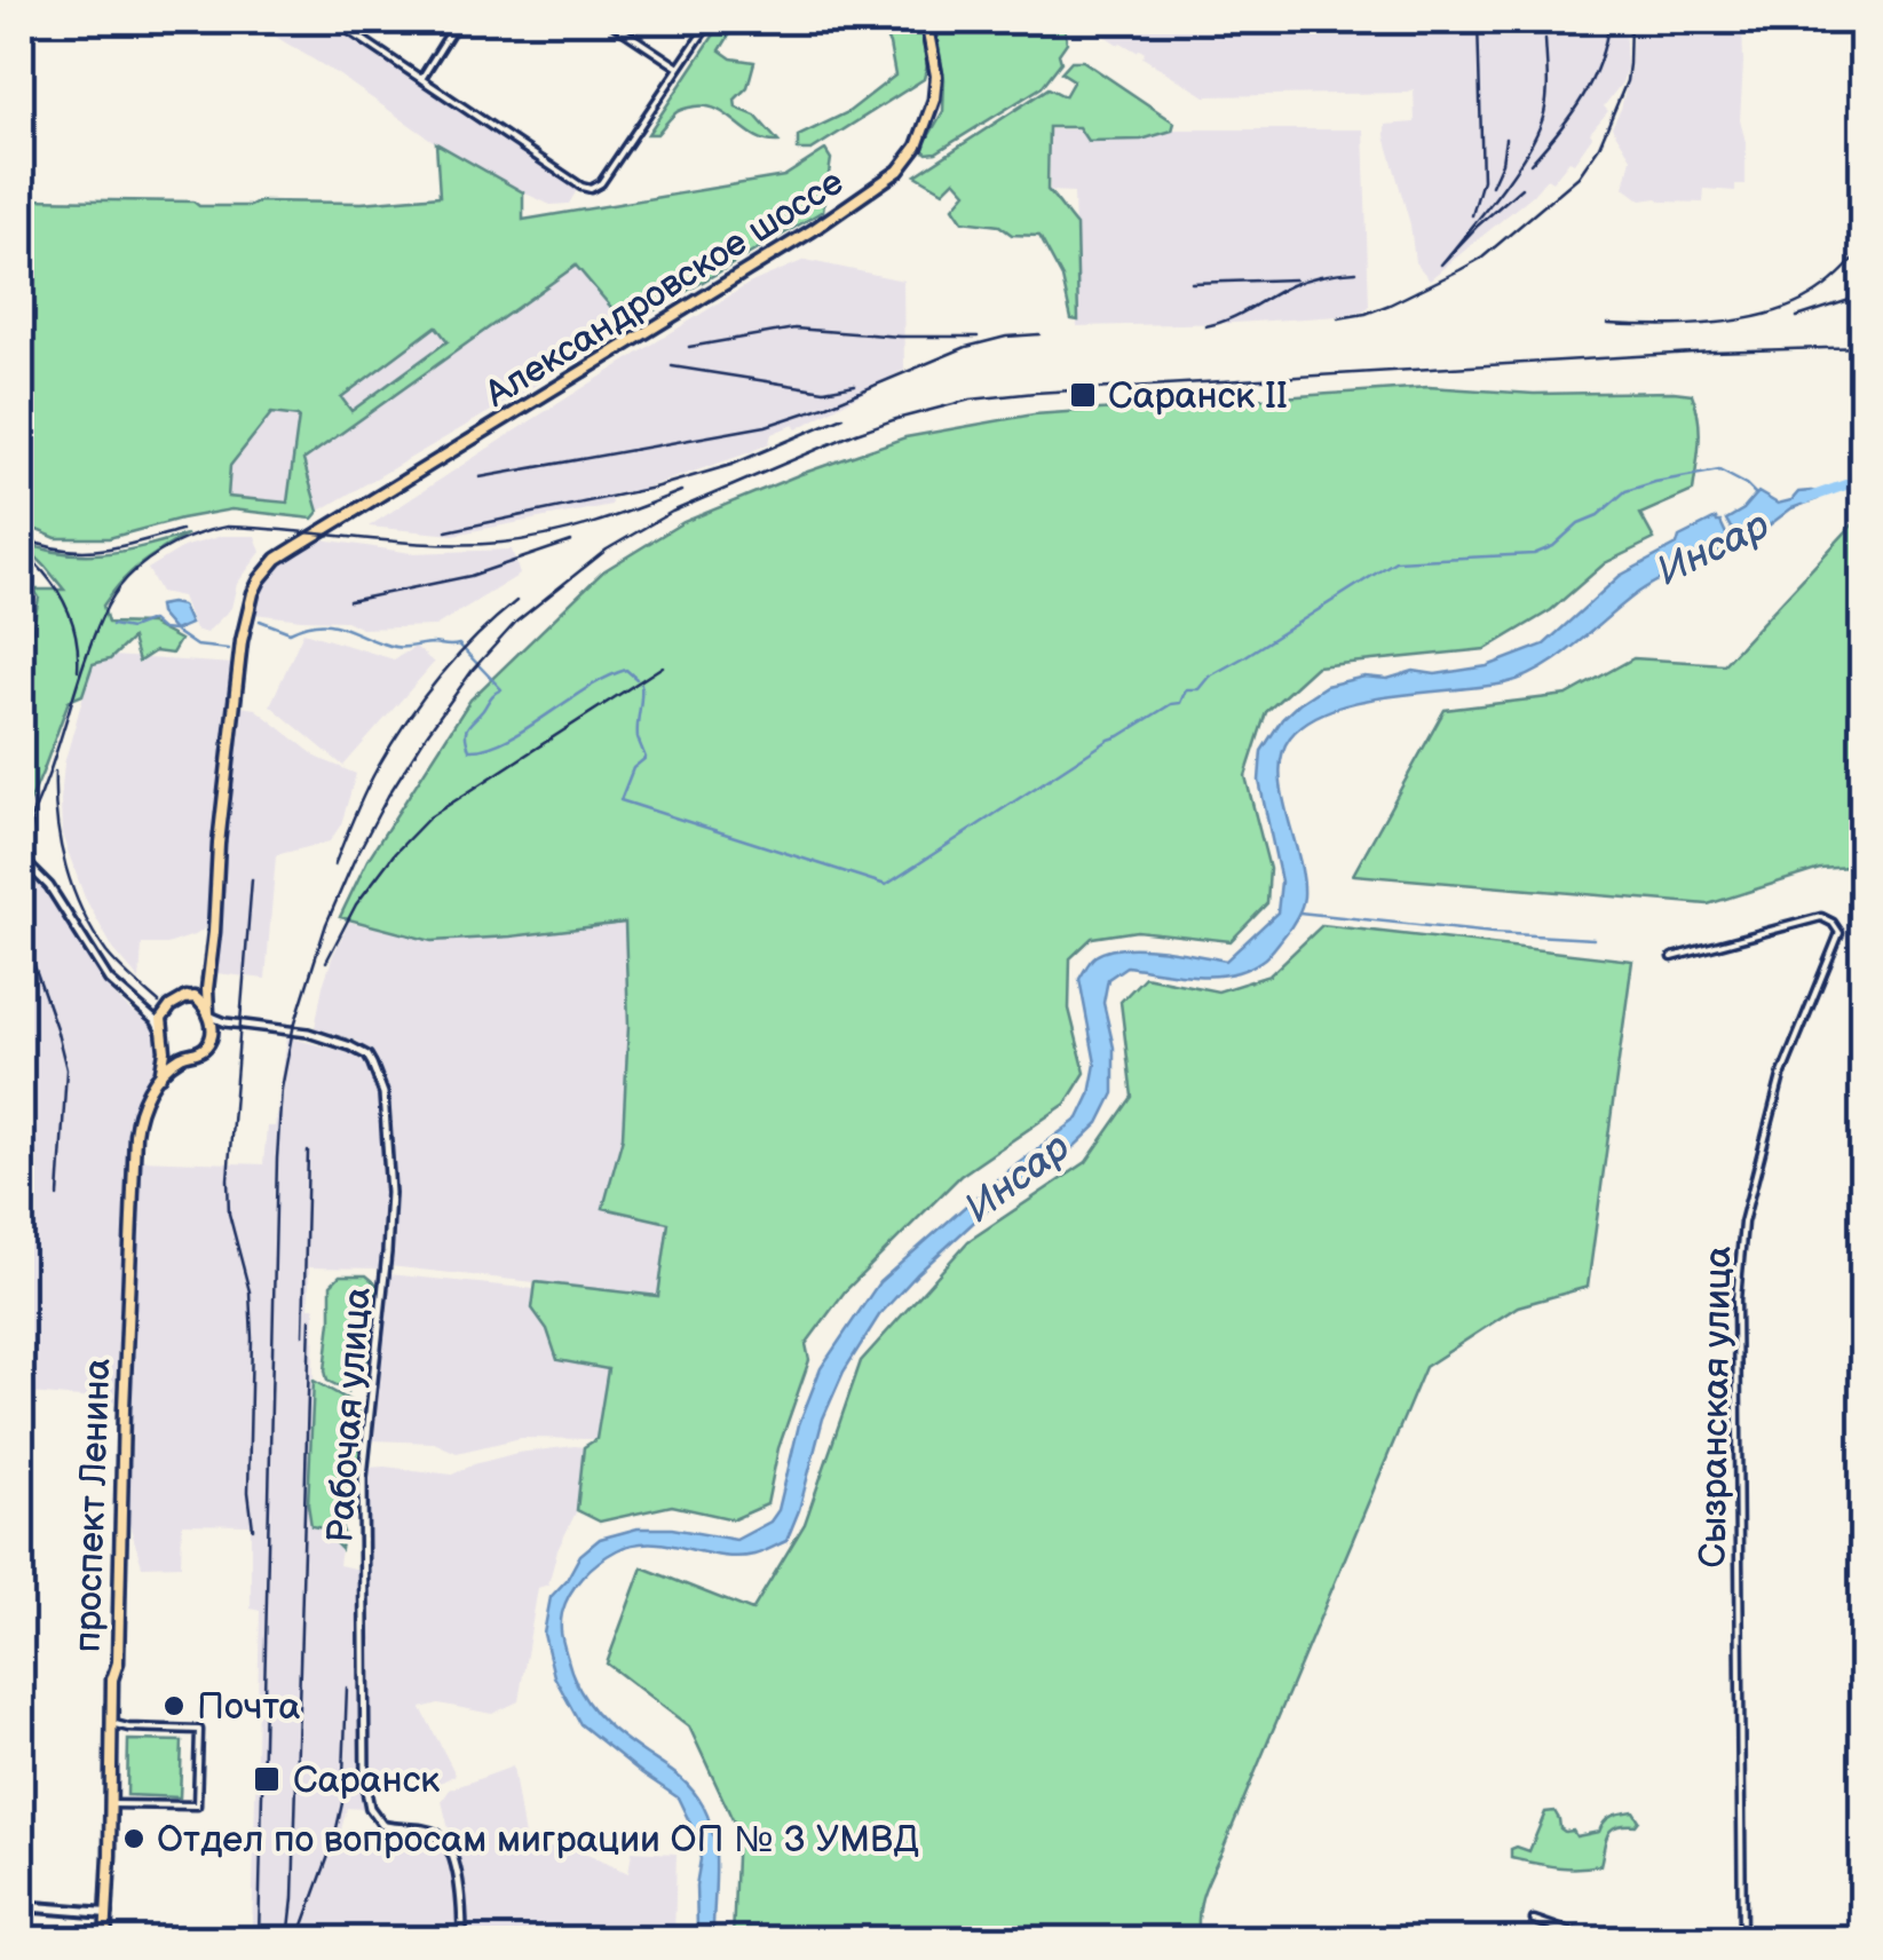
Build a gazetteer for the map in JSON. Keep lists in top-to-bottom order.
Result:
{
  "streets": {
    "main road": ["Александровское шоссе", "проспект Ленина"],
    "street": ["Сызранская улица", "Рабочая улица"]
  },
  "water": ["Инсар"],
  "places": {
    "transit": ["Саранск II", "Саранск"],
    "other": ["Почта", "Отдел по вопросам миграции ОП № 3 УМВД"]
  }
}
